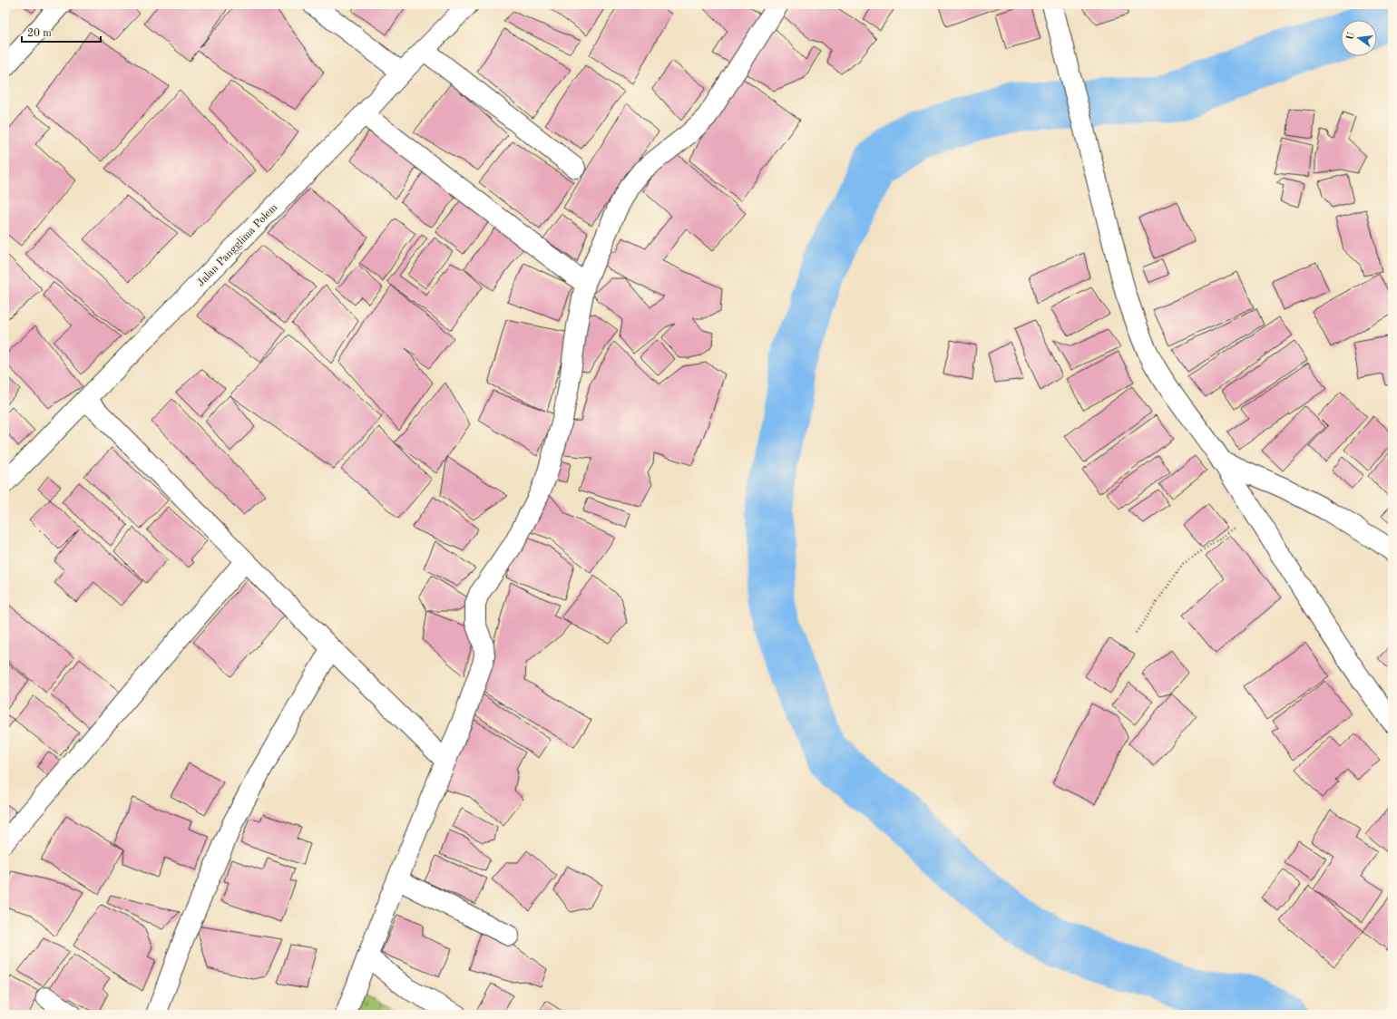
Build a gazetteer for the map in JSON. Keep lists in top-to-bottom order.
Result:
{
  "streets": {
    "street": ["Jalan Pangglima Polem"]
  },
  "scale_bar": "20 m",
  "north": "left"
}
